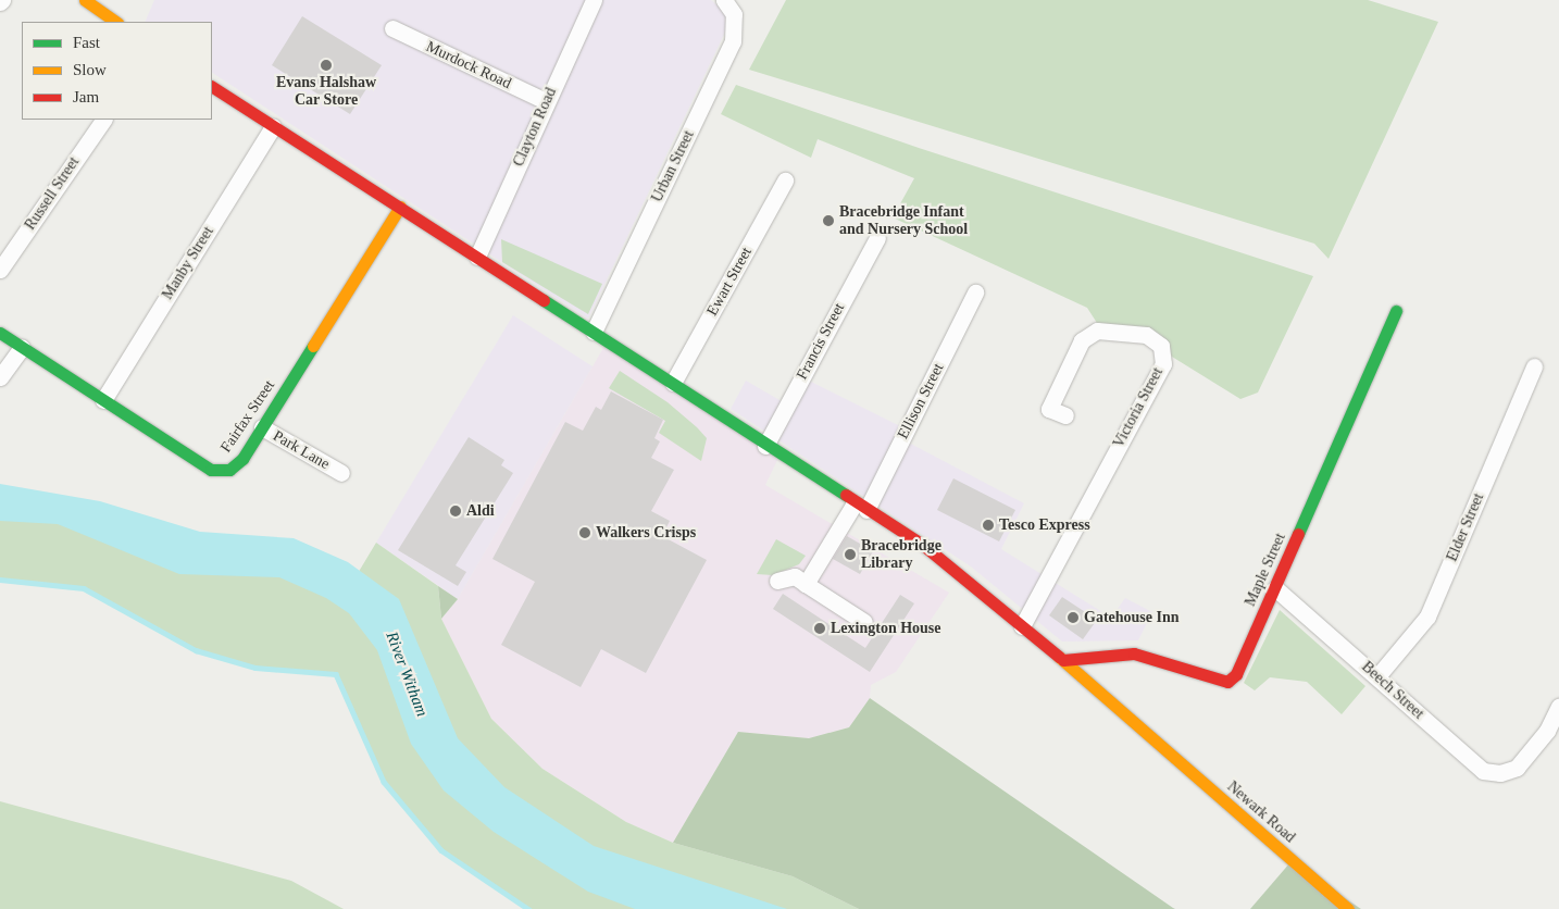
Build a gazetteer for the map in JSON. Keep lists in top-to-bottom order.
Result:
{
  "streets": {
    "main road": ["Fairfax Street", "Maple Street", "Newark Road"],
    "street": [
      "Murdock Road",
      "Clayton Road",
      "Urban Street",
      "Russell Street",
      "Manby Street",
      "Ewart Street",
      "Francis Street",
      "Ellison Street",
      "Victoria Street",
      "Park Lane",
      "Elder Street",
      "Beech Street"
    ]
  },
  "crossings": [
    ["Murdock Road", "Clayton Road"],
    ["Clayton Road", "Newark Road"],
    ["Urban Street", "Newark Road"],
    ["Manby Street", "Fairfax Street"],
    ["Manby Street", "Newark Road"],
    ["Ewart Street", "Newark Road"],
    ["Francis Street", "Newark Road"],
    ["Ellison Street", "Newark Road"],
    ["Victoria Street", "Newark Road"],
    ["Fairfax Street", "Park Lane"],
    ["Fairfax Street", "Newark Road"],
    ["Elder Street", "Beech Street"],
    ["Maple Street", "Beech Street"],
    ["Maple Street", "Newark Road"]
  ],
  "water": ["River Witham"],
  "places": [
    "Evans Halshaw Car Store",
    "Bracebridge Infant and Nursery School",
    "Aldi",
    "Tesco Express",
    "Walkers Crisps",
    "Bracebridge Library",
    "Gatehouse Inn",
    "Lexington House"
  ],
  "legend": ["Fast", "Slow", "Jam"]
}
